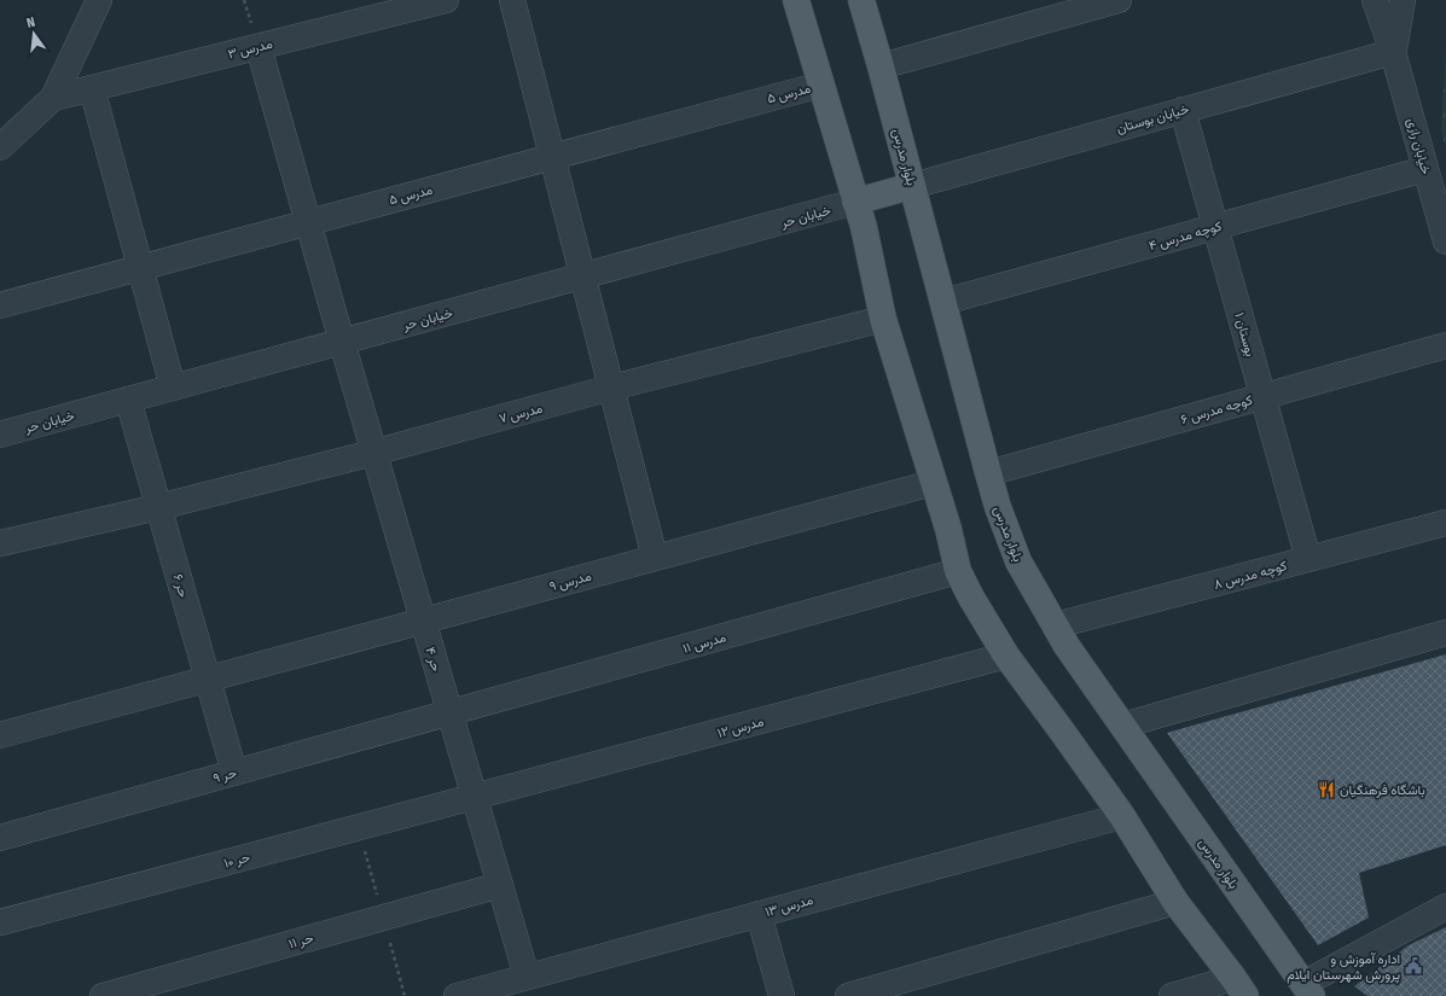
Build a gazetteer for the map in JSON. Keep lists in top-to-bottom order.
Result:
{
  "streets": {
    "main road": ["بلوار مدرس"],
    "street": [
      "مدرس ۳",
      "مدرس ۵",
      "خیابان بوستان",
      "خیابان رازی",
      "خیابان حر",
      "کوچه مدرس ۴",
      "بوستان ۱",
      "کوچه مدرس ۶",
      "مدرس ۷",
      "کوچه مدرس ۸",
      "مدرس ۹",
      "حر ۶",
      "مدرس ۱۱",
      "حر ۴",
      "مدرس ۱۲",
      "حر ۹",
      "حر ۱۰",
      "مدرس ۱۳",
      "حر ۱۱"
    ]
  },
  "crossings": [
    ["مدرس ۳", "حر ۴"],
    ["مدرس ۵", "حر ۴"],
    ["خیابان بوستان", "خیابان رازی"],
    ["خیابان بوستان", "بلوار مدرس"],
    ["خیابان بوستان", "بوستان ۱"],
    ["خیابان رازی", "کوچه مدرس ۴"],
    ["بلوار مدرس", "کوچه مدرس ۴"],
    ["بلوار مدرس", "کوچه مدرس ۶"],
    ["بلوار مدرس", "کوچه مدرس ۸"],
    ["خیابان حر", "حر ۶"],
    ["خیابان حر", "حر ۴"],
    ["کوچه مدرس ۴", "بوستان ۱"],
    ["بوستان ۱", "کوچه مدرس ۶"],
    ["بوستان ۱", "کوچه مدرس ۸"],
    ["مدرس ۷", "حر ۶"],
    ["مدرس ۷", "حر ۴"],
    ["مدرس ۹", "حر ۶"],
    ["مدرس ۹", "حر ۴"],
    ["حر ۶", "حر ۹"],
    ["مدرس ۱۱", "حر ۴"],
    ["مدرس ۱۱", "حر ۹"],
    ["حر ۴", "مدرس ۱۲"],
    ["حر ۴", "حر ۹"],
    ["حر ۴", "حر ۱۰"],
    ["حر ۴", "مدرس ۱۳"],
    ["حر ۴", "حر ۱۱"],
    ["مدرس ۱۲", "حر ۱۰"]
  ],
  "places": {
    "restaurant": ["باشگاه فرهنگیان"],
    "public building": ["اداره آموزش و پرورش شهرستان ایلام"]
  },
  "north": "top"
}
